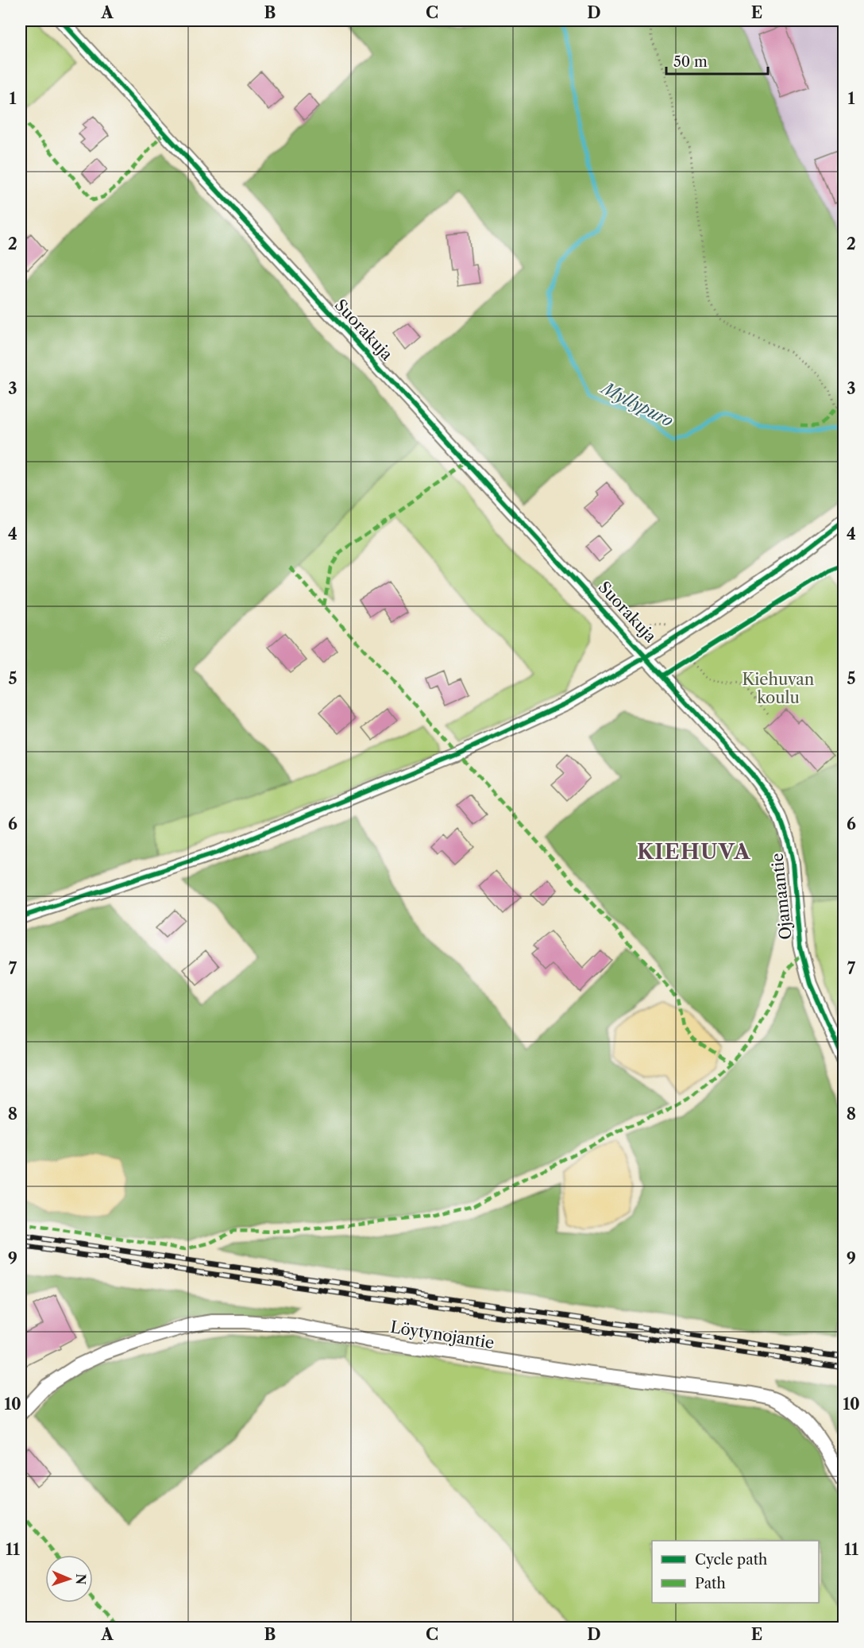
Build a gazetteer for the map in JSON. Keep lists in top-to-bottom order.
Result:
{
  "streets": {
    "street": ["Suorakuja", "Ojamaantie", "Löytynojantie"]
  },
  "crossings": [
    ["Suorakuja", "Ojamaantie"]
  ],
  "districts": ["KIEHUVA"],
  "water": ["Myllypuro"],
  "parks": ["Kiehuvan koulu"],
  "legend": ["Cycle path", "Path"],
  "scale_bar": "50 m",
  "north": "right",
  "grid": {
    "columns": [
      "A",
      "B",
      "C",
      "D",
      "E"
    ],
    "rows": [
      "1",
      "2",
      "3",
      "4",
      "5",
      "6",
      "7",
      "8",
      "9",
      "10",
      "11"
    ]
  }
}
